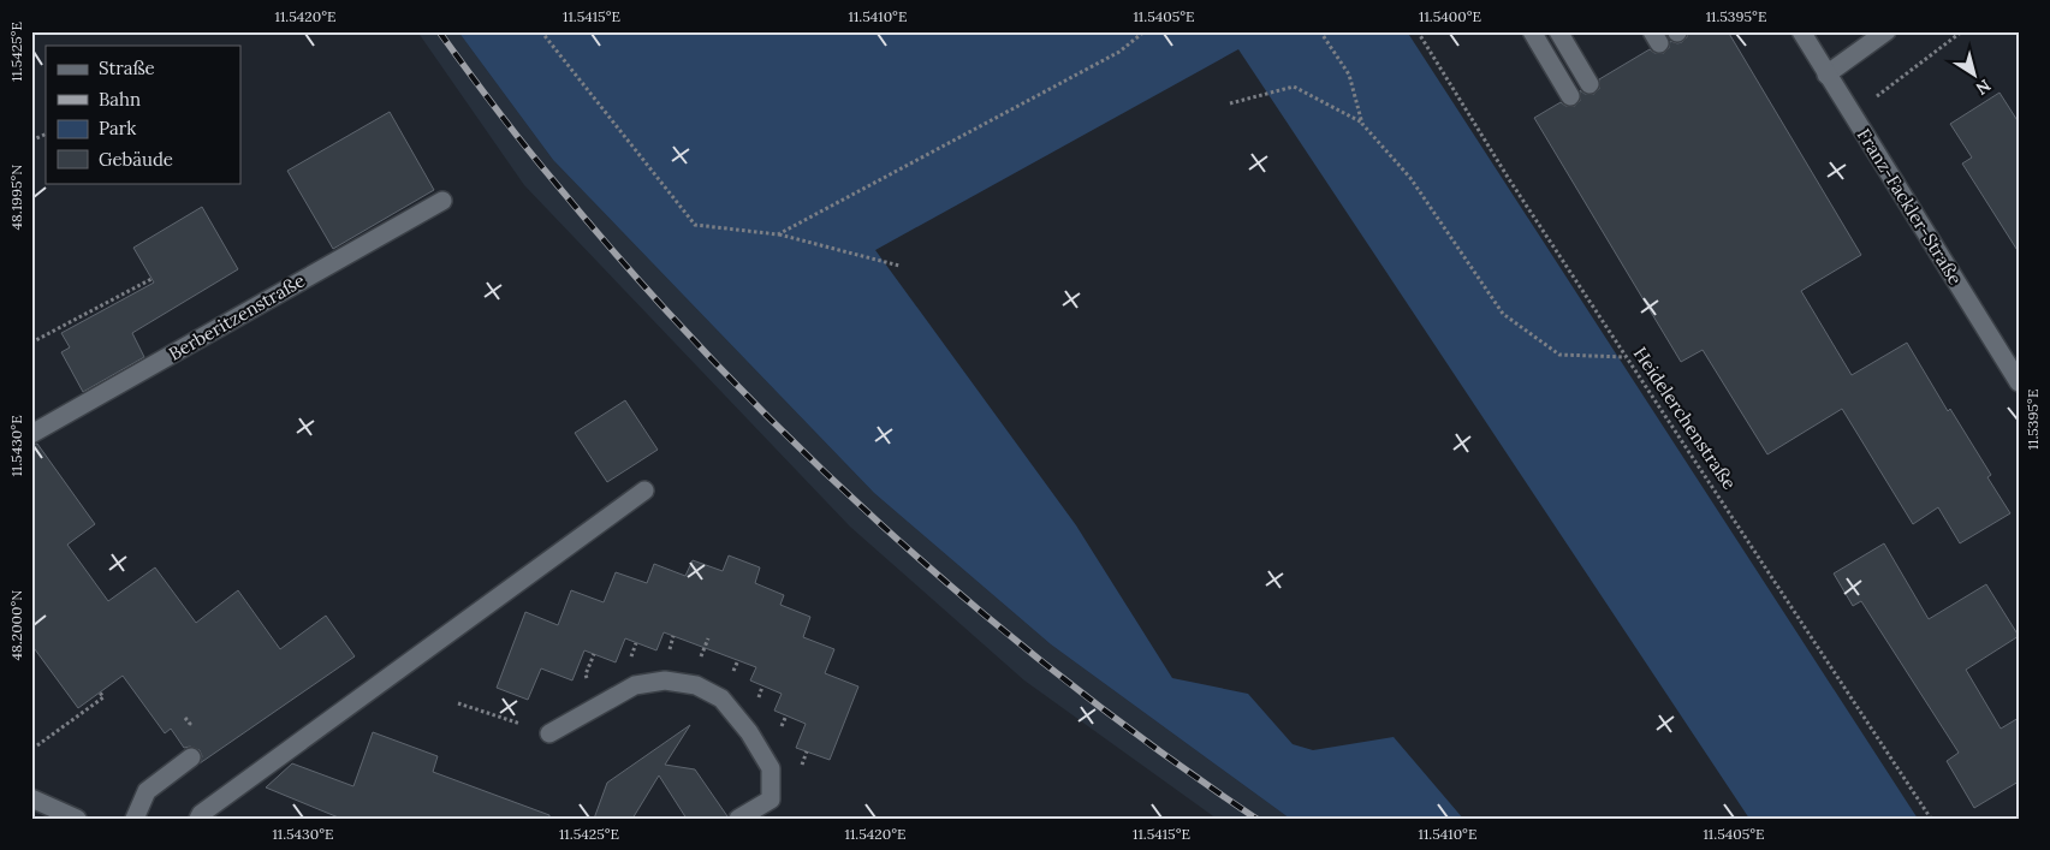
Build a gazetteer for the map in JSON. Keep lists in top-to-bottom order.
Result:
{
  "streets": {
    "street": ["Franz-Fackler-Straße", "Berberitzenstraße"],
    "path": ["Heidelerchenstraße"]
  },
  "legend": [
    "Straße",
    "Bahn",
    "Park",
    "Gebäude"
  ],
  "north": "bottom right",
  "coordinates": [
    "11.5420°E",
    "11.5415°E",
    "11.5410°E",
    "11.5405°E",
    "11.5400°E",
    "11.5395°E",
    "11.5425°E",
    "48.1995°N",
    "11.5430°E",
    "48.2000°N"
  ]
}
